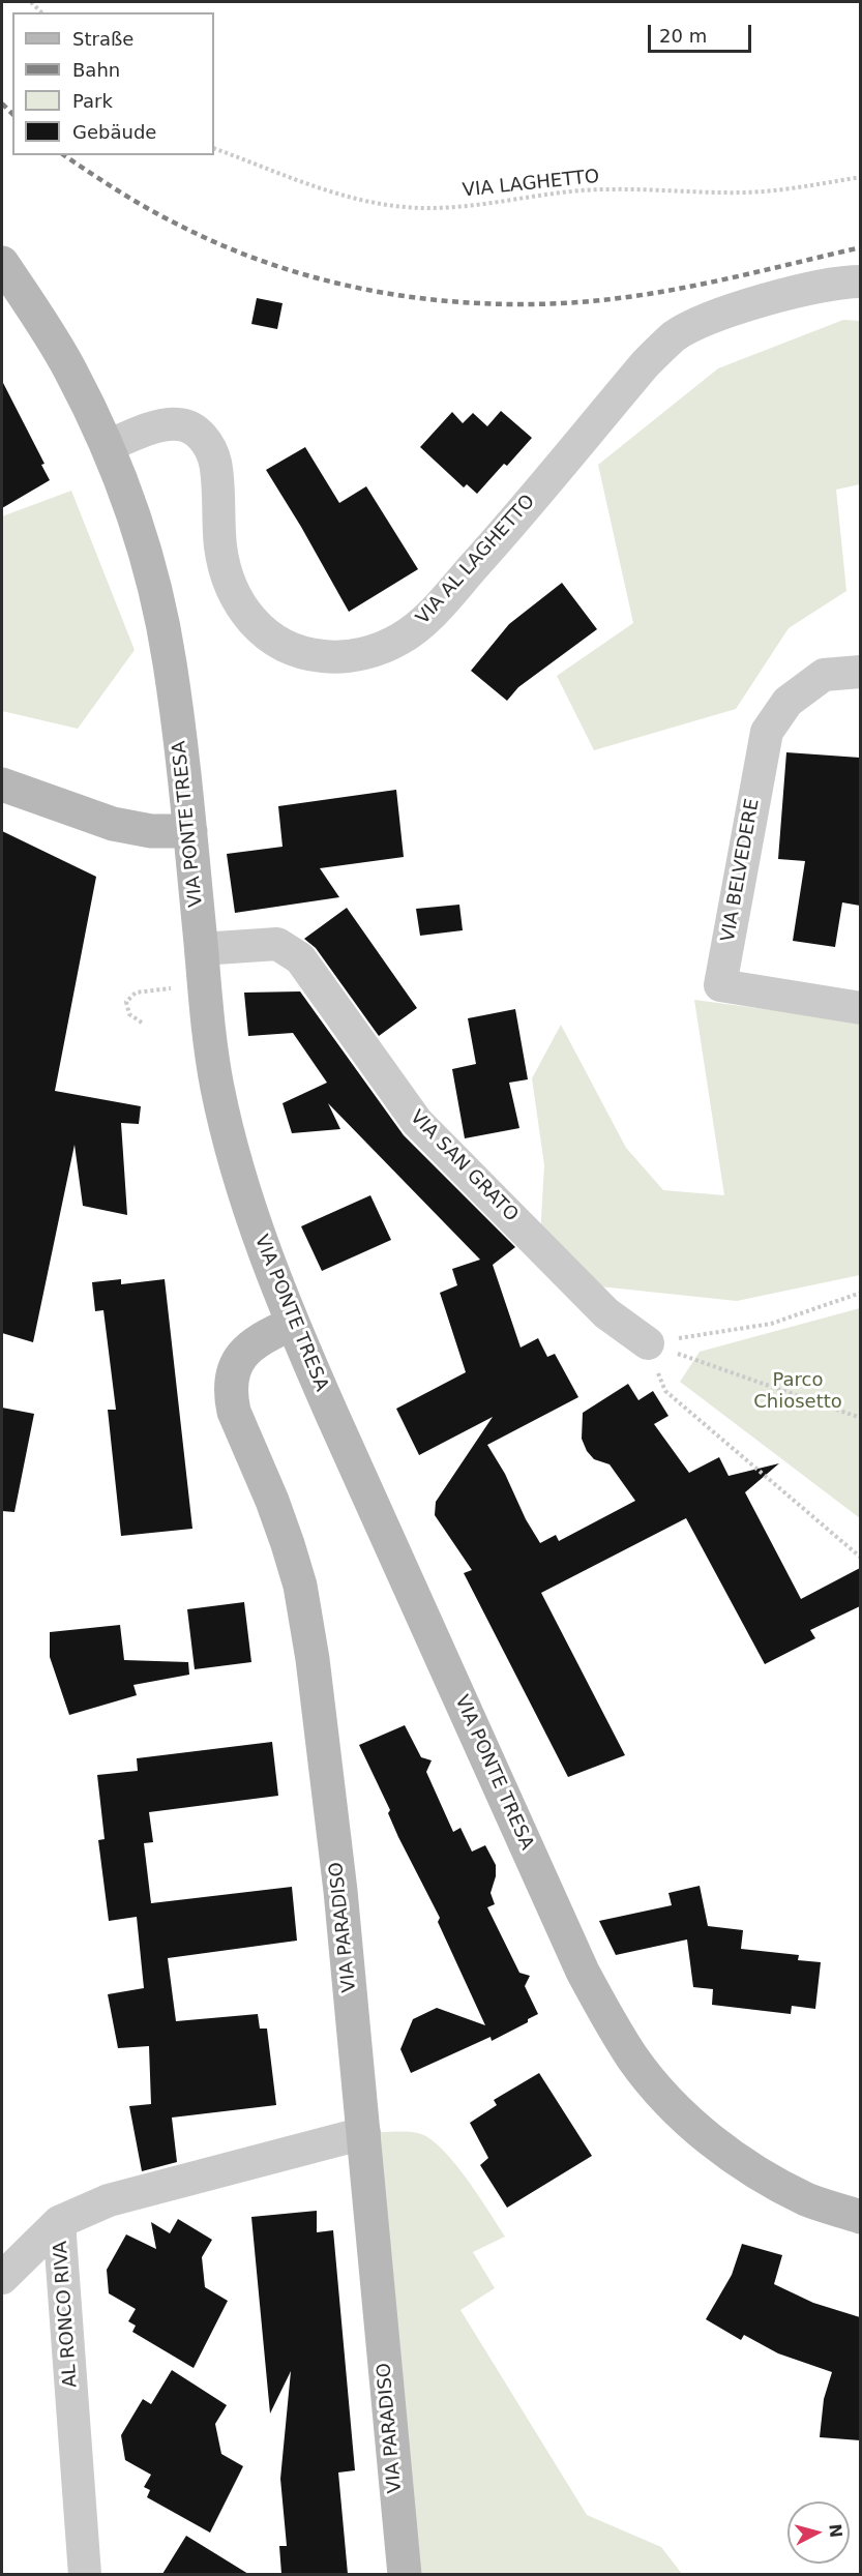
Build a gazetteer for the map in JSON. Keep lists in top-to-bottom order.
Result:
{
  "streets": {
    "main road": ["VIA PONTE TRESA", "VIA PARADISO"],
    "street": [
      "VIA AL LAGHETTO",
      "VIA BELVEDERE",
      "VIA SAN GRATO",
      "AL RONCO RIVA"
    ],
    "path": ["VIA LAGHETTO"]
  },
  "crossings": [
    ["VIA AL LAGHETTO", "VIA PONTE TRESA"],
    ["VIA PONTE TRESA", "VIA SAN GRATO"],
    ["VIA PONTE TRESA", "VIA PARADISO"],
    ["VIA PARADISO", "AL RONCO RIVA"]
  ],
  "parks": ["Parco Chiosetto"],
  "legend": [
    "Straße",
    "Bahn",
    "Park",
    "Gebäude"
  ],
  "scale_bar": "20 m",
  "north": "right"
}
